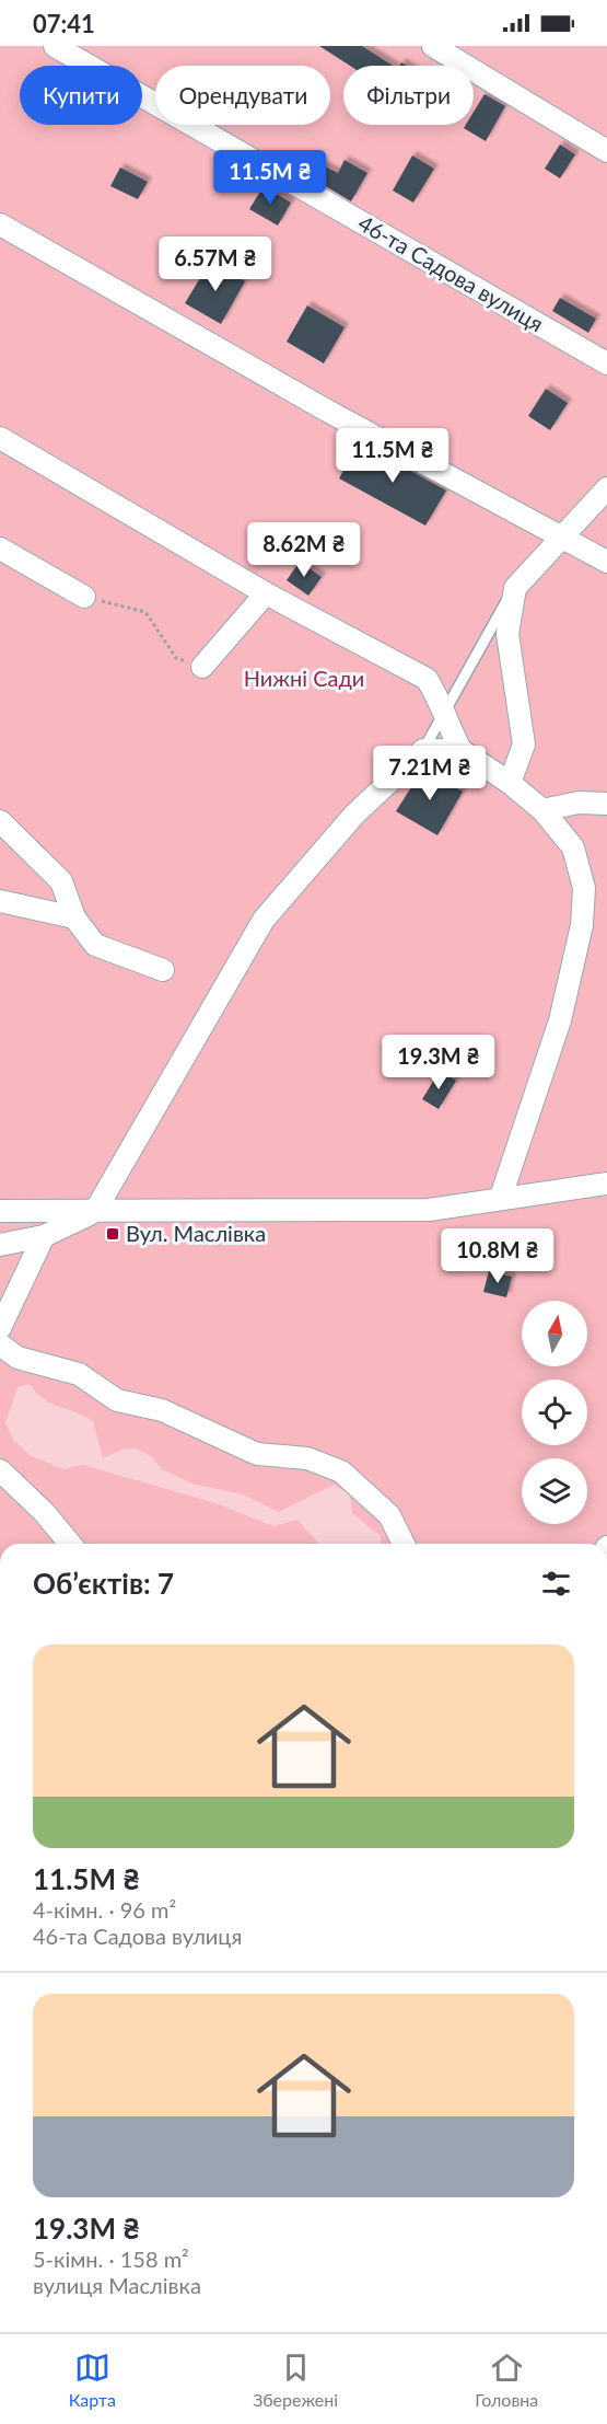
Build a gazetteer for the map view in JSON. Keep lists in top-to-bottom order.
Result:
{
  "streets": {
    "street": ["46-та Садова вулиця"]
  },
  "parks": ["Нижні Сади"],
  "places": {
    "transit": ["Вул. Маслівка"]
  },
  "north": "top",
  "page": {
    "status": "07:41",
    "chip": ["Купити", "Орендувати", "Фільтри"],
    "price": [
      "11.5M ₴",
      "6.57M ₴",
      "11.5M ₴",
      "8.62M ₴",
      "7.21M ₴",
      "19.3M ₴",
      "10.8M ₴"
    ],
    "heading": "Об’єктів: 7",
    "list": [
      {
        "name": "11.5M ₴",
        "note": "4-кімн. · 96 m² · 46-та Садова вулиця"
      },
      {
        "name": "19.3M ₴",
        "note": "5-кімн. · 158 m² · вулиця Маслівка"
      }
    ],
    "tabs": ["Карта", "Збережені", "Головна"]
  }
}
